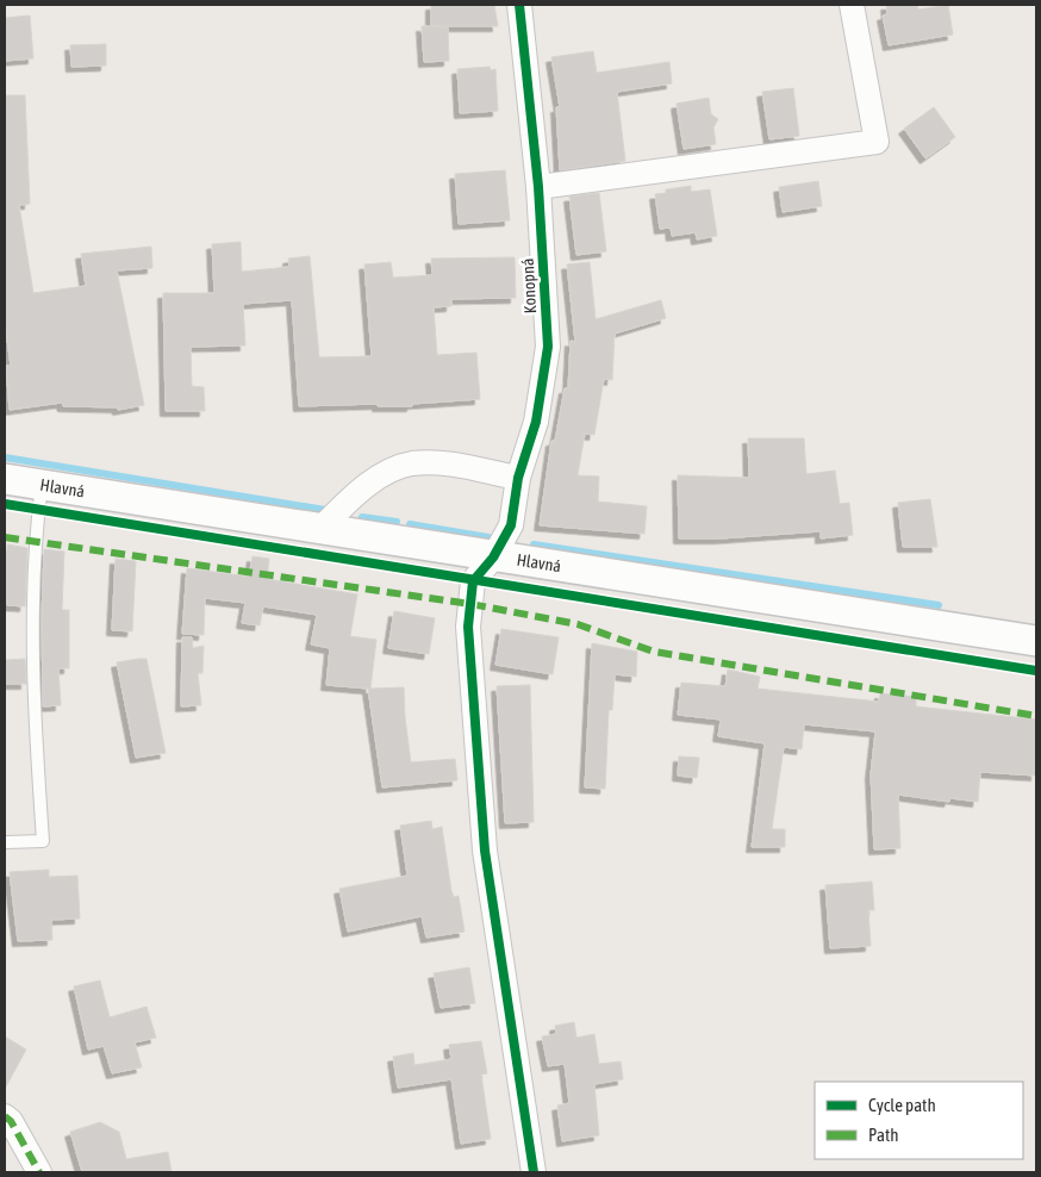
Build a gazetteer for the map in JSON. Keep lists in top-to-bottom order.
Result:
{
  "streets": {
    "street": ["Konopná", "Hlavná"]
  },
  "crossings": [
    ["Konopná", "Hlavná"]
  ],
  "legend": ["Cycle path", "Path"]
}
